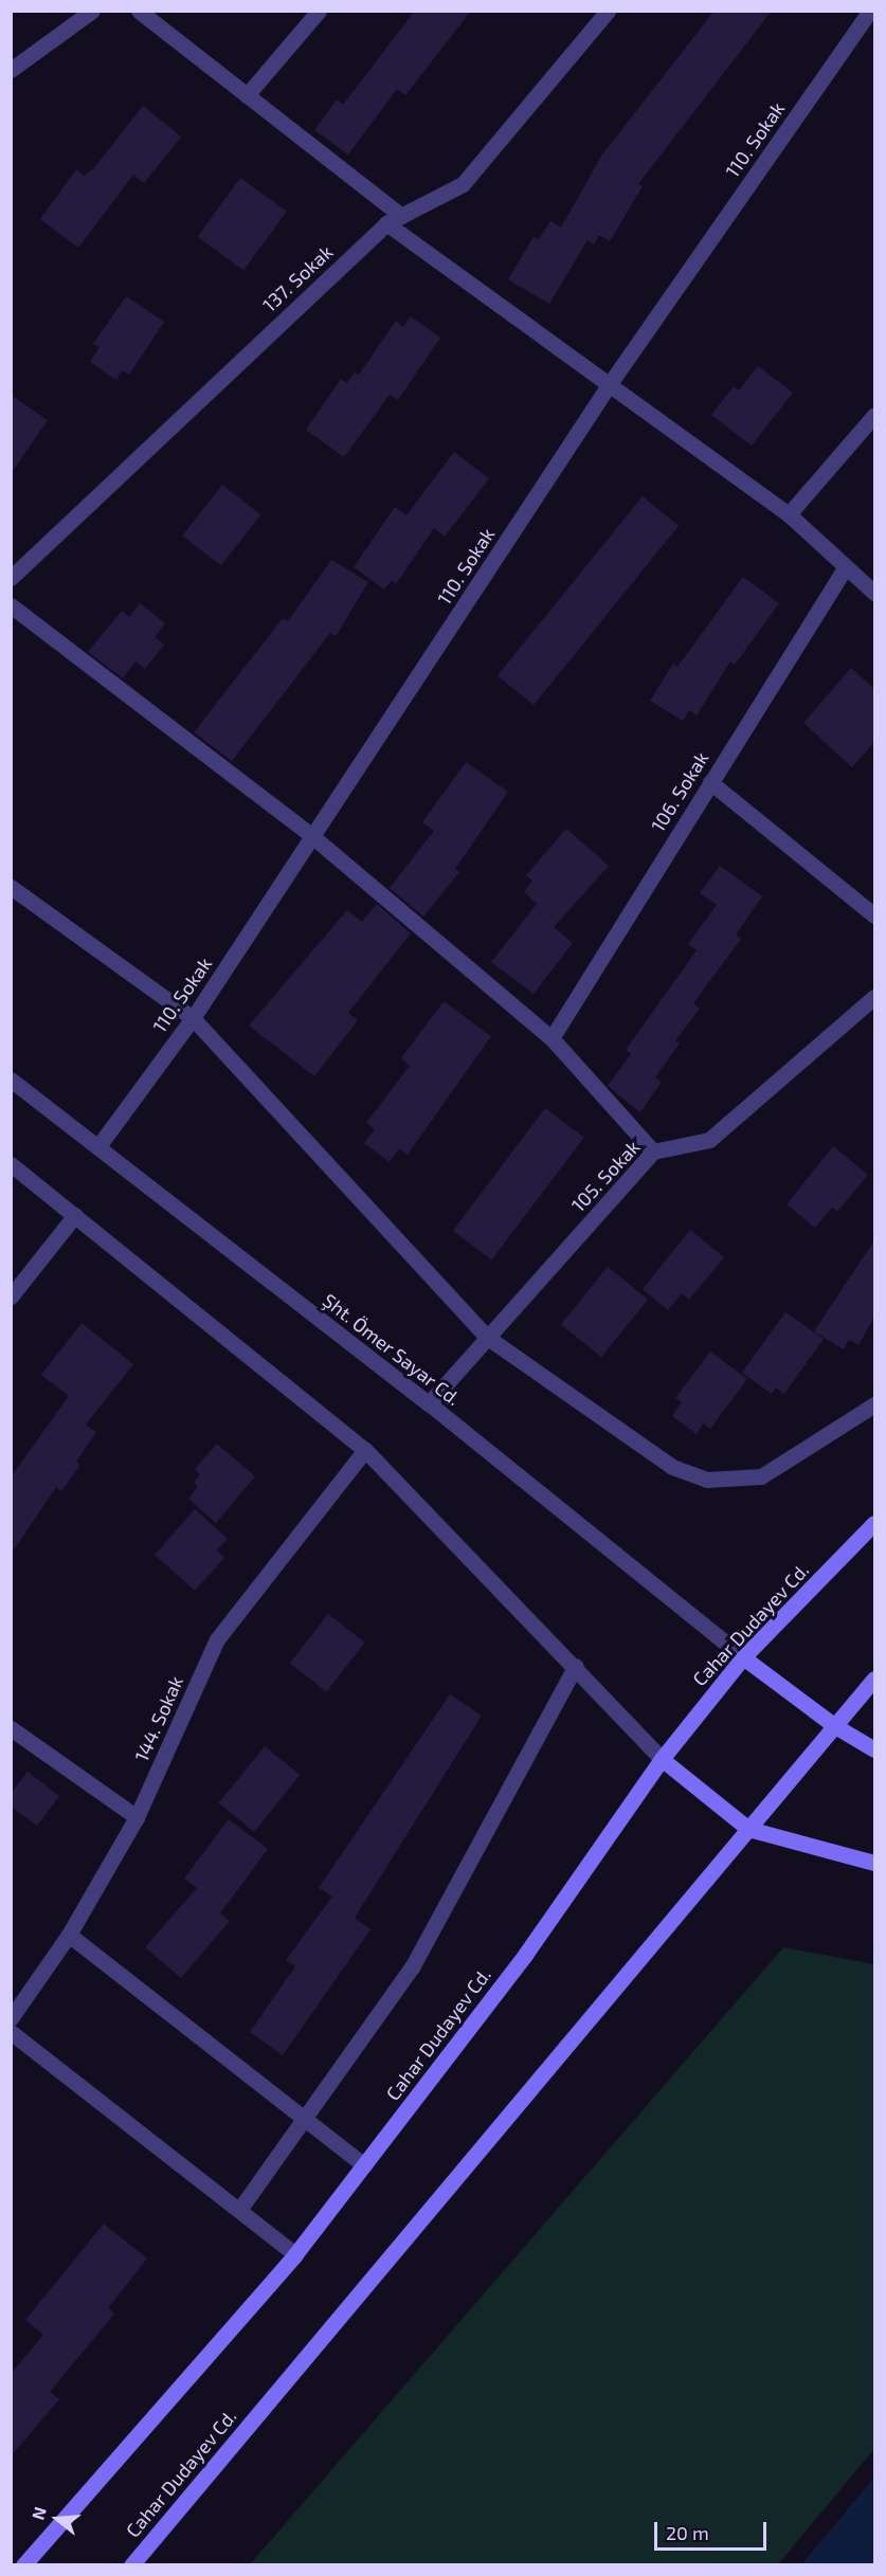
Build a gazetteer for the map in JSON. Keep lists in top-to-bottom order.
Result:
{
  "streets": {
    "main road": ["Cahar Dudayev Cd."],
    "street": [
      "110. Sokak",
      "137. Sokak",
      "106. Sokak",
      "105. Sokak",
      "Şht. Ömer Sayar Cd.",
      "144. Sokak"
    ]
  },
  "crossings": [
    ["110. Sokak", "Şht. Ömer Sayar Cd."],
    ["105. Sokak", "Şht. Ömer Sayar Cd."],
    ["Şht. Ömer Sayar Cd.", "Cahar Dudayev Cd."]
  ],
  "scale_bar": "20 m",
  "north": "left"
}
